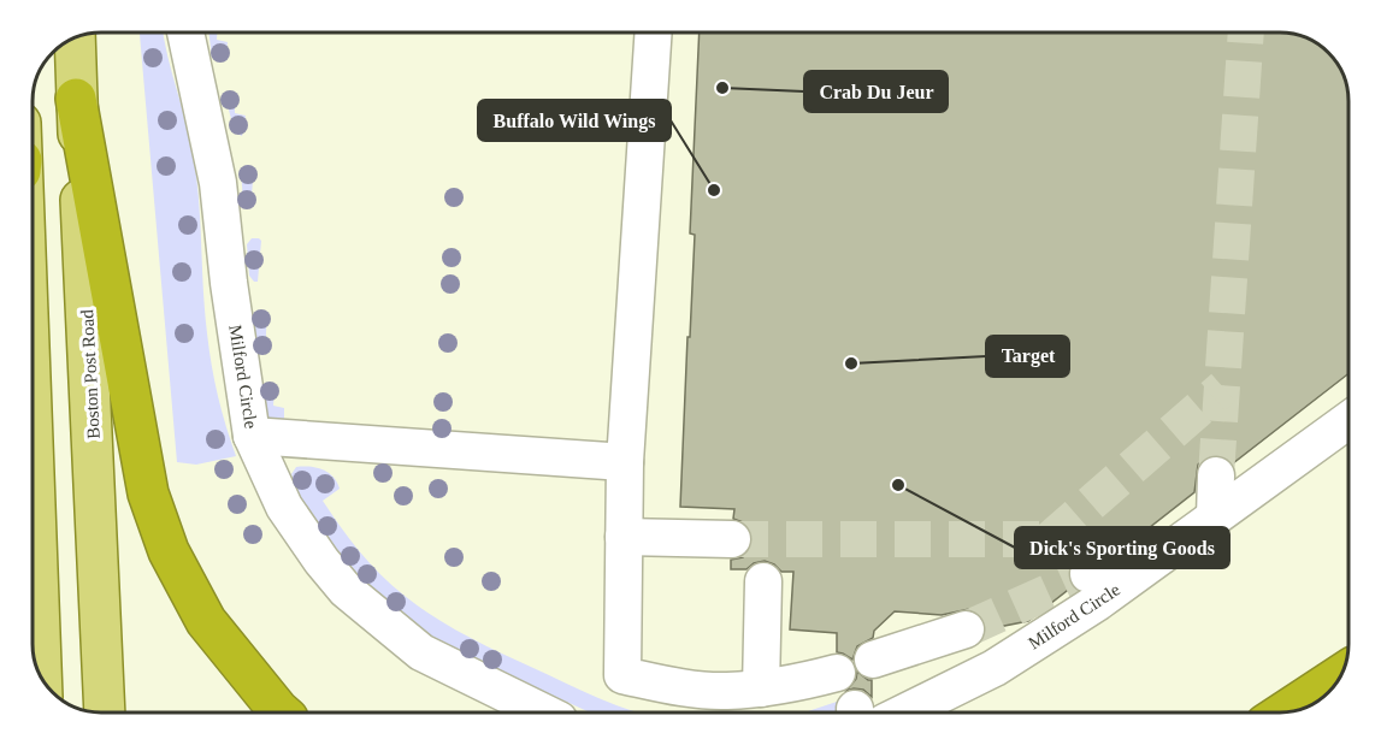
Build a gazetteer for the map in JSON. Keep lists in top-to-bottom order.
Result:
{
  "streets": {
    "main road": ["Boston Post Road"],
    "street": ["Milford Circle"]
  },
  "places": [
    "Crab Du Jeur",
    "Buffalo Wild Wings",
    "Target",
    "Dick's Sporting Goods"
  ]
}
